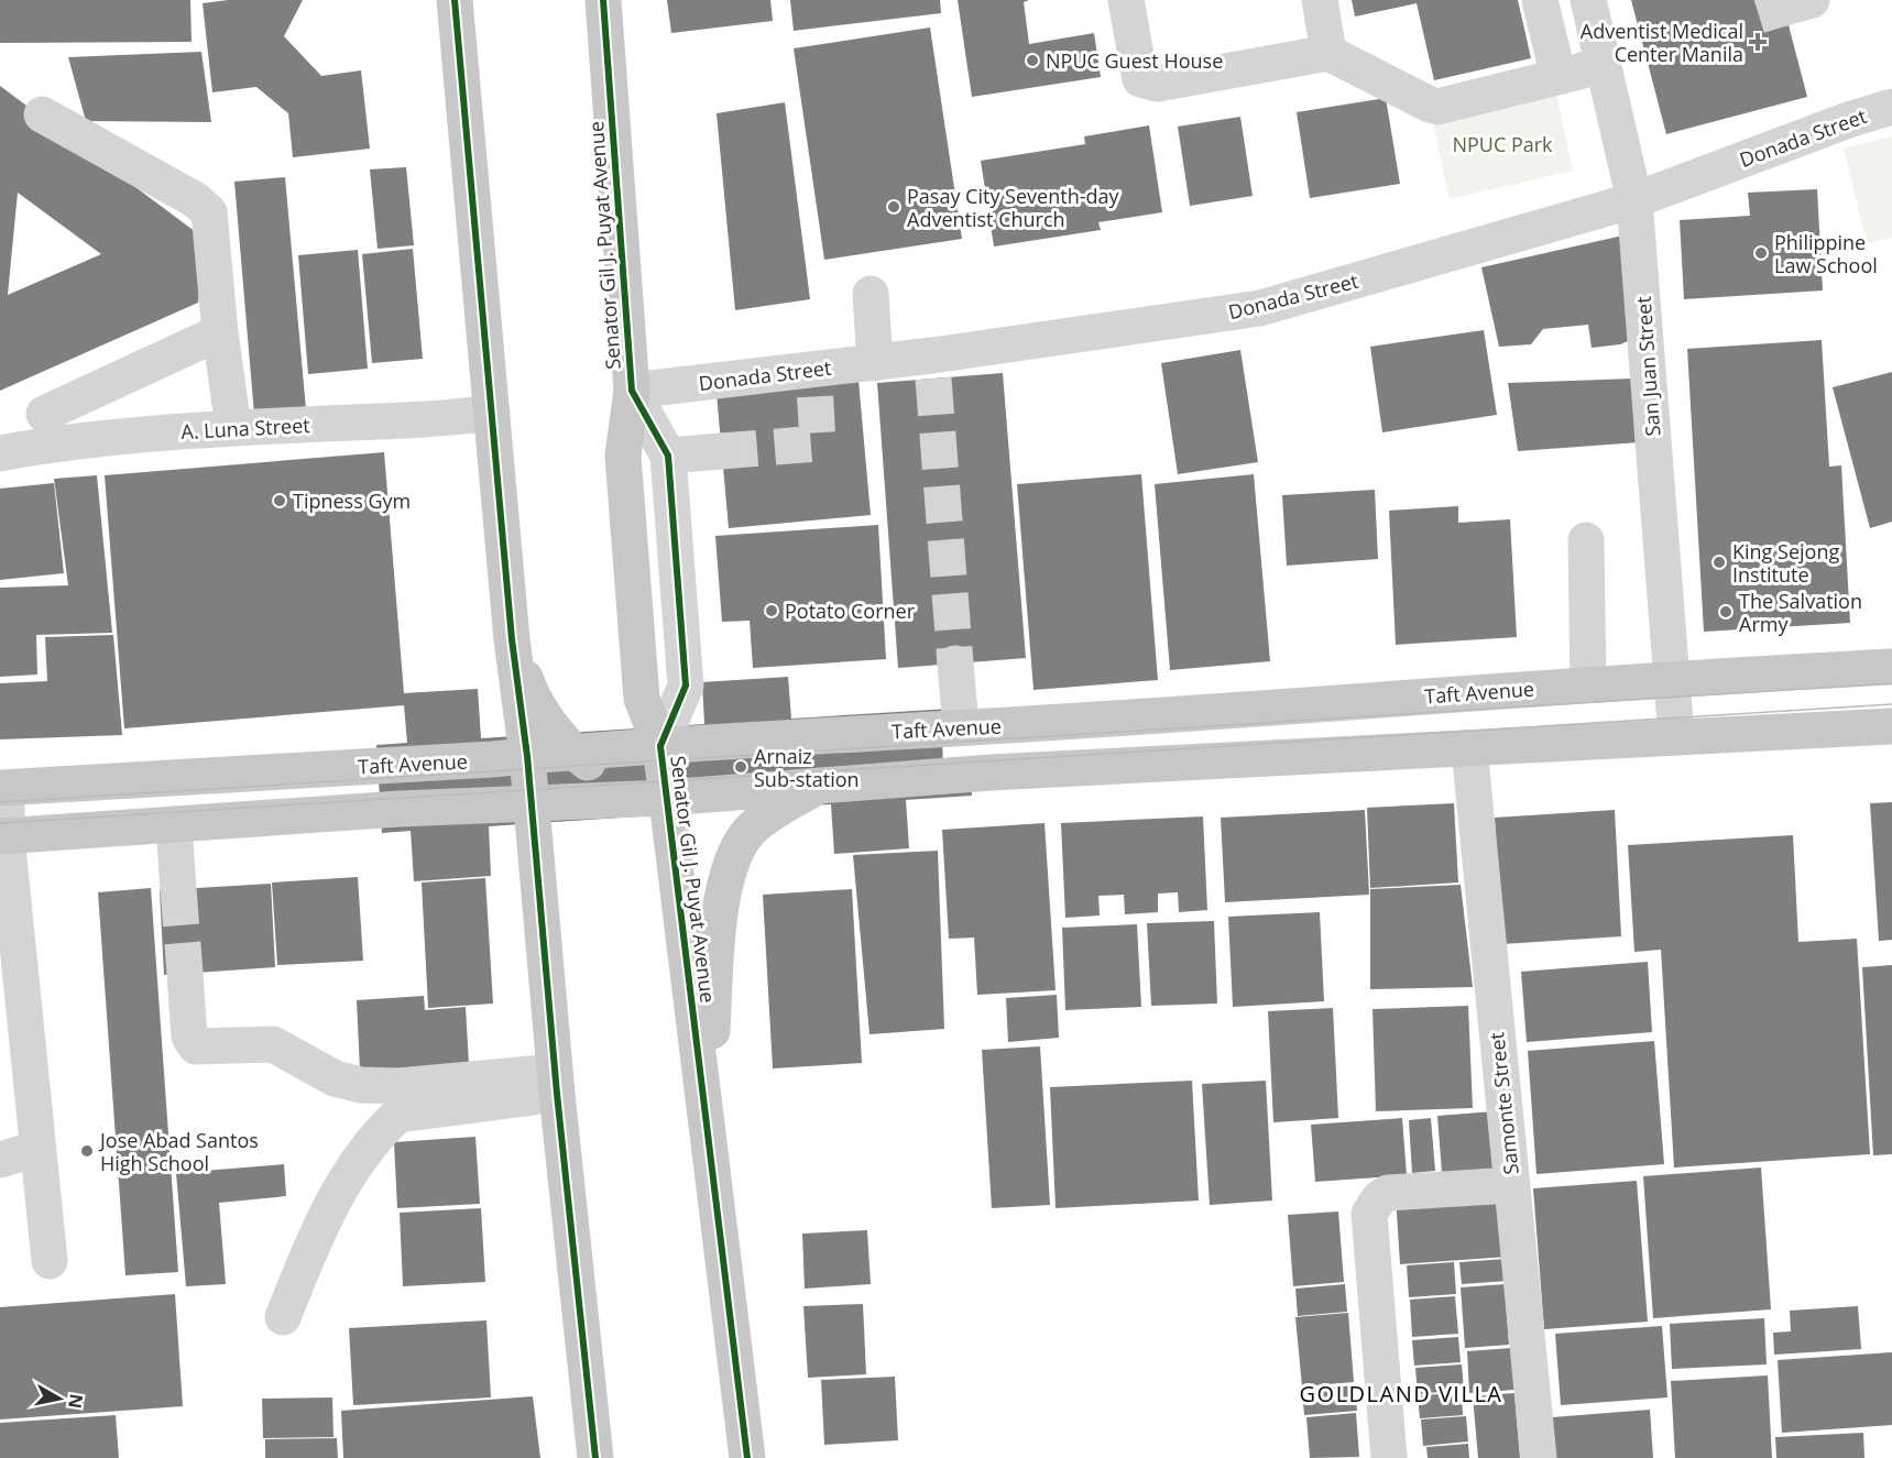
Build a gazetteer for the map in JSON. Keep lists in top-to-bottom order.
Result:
{
  "streets": {
    "main road": ["Senator Gil J. Puyat Avenue", "Taft Avenue"],
    "street": [
      "Donada Street",
      "San Juan Street",
      "A. Luna Street",
      "Samonte Street"
    ]
  },
  "crossings": [
    ["Donada Street", "Senator Gil J. Puyat Avenue"],
    ["Donada Street", "San Juan Street"],
    ["Senator Gil J. Puyat Avenue", "Taft Avenue"],
    ["San Juan Street", "Taft Avenue"]
  ],
  "districts": ["GOLDLAND VILLA"],
  "parks": ["NPUC Park"],
  "places": {
    "health": ["Adventist Medical Center Manila"],
    "other": [
      "NPUC Guest House",
      "Pasay City Seventh-day Adventist Church",
      "Philippine Law School",
      "Tipness Gym",
      "King Sejong Institute",
      "Potato Corner",
      "The Salvation Army",
      "Arnaiz Sub-station",
      "Jose Abad Santos High School"
    ]
  },
  "north": "right"
}
